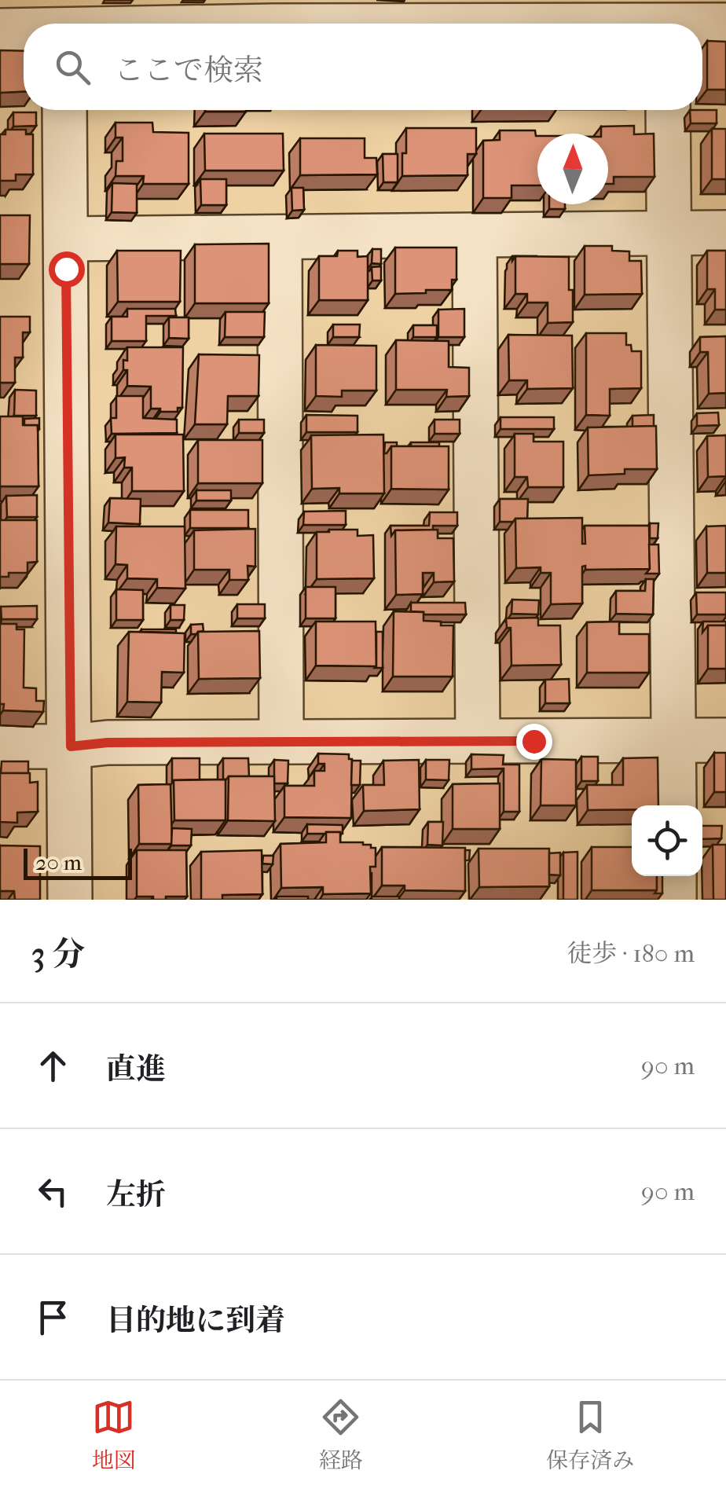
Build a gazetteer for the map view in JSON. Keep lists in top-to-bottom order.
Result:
{
  "scale_bar": "20 m",
  "north": "top",
  "page": {
    "search": "ここで検索",
    "scale": "20 m",
    "heading": ["3 分", "徒歩 · 180 m"],
    "list": [
      ["直進", "90 m"],
      ["左折", "90 m"],
      "目的地に到着"
    ],
    "nav": ["地図", "経路", "保存済み"]
  }
}
